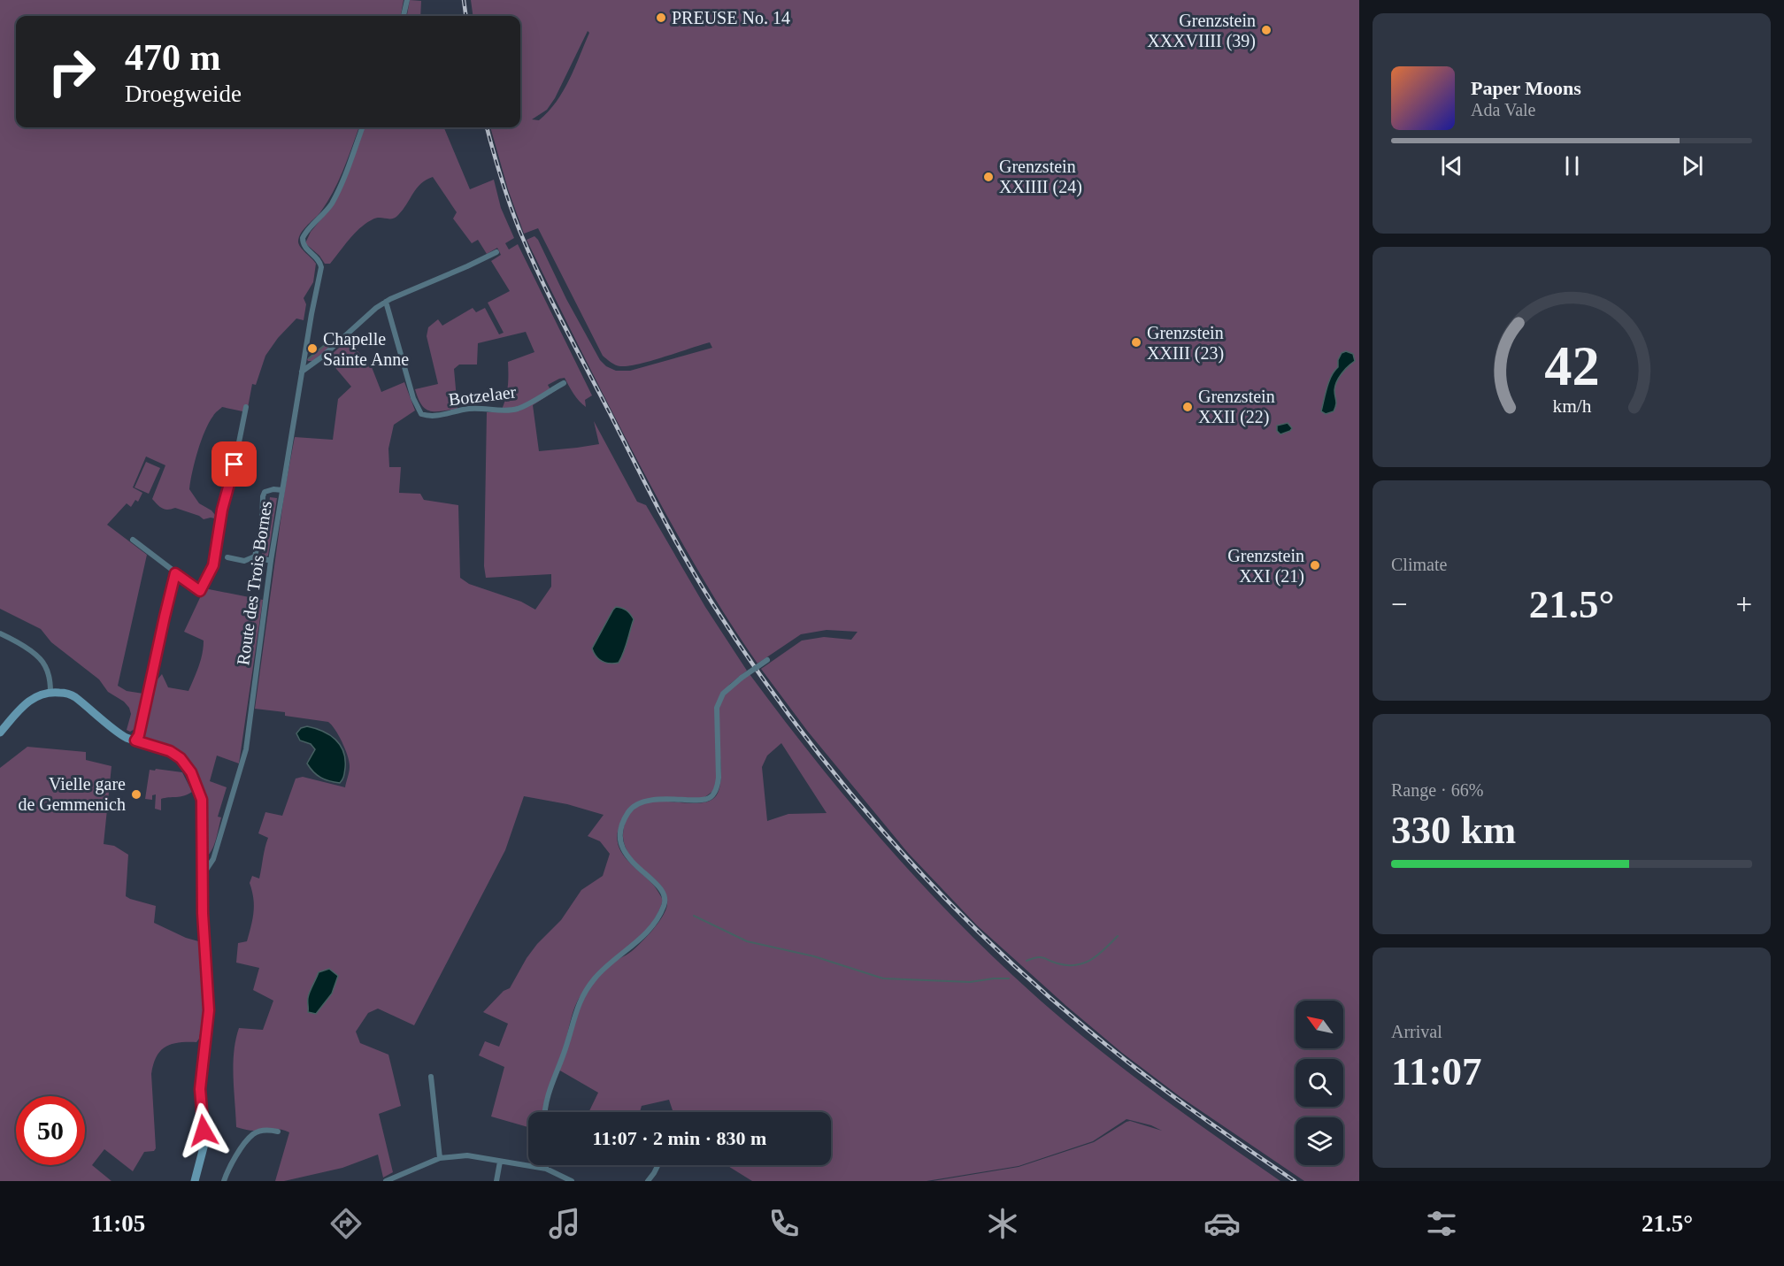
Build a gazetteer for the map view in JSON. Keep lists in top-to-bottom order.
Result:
{
  "streets": {
    "street": ["Botzelaer", "Route des Trois Bornes"]
  },
  "places": [
    "PREUSE No. 14",
    "Grenzstein XXXVIIII (39)",
    "Grenzstein XXIIII (24)",
    "Grenzstein XXIII (23)",
    "Chapelle Sainte Anne",
    "Grenzstein XXII (22)",
    "Grenzstein XXI (21)",
    "Vielle gare de Gemmenich"
  ],
  "north": "top left",
  "page": {
    "turn": ["470 m", "Droegweide"],
    "song": ["Paper Moons", "Ada Vale"],
    "tile": [
      "Climate",
      ["Range · 66%", "330 km"],
      ["Arrival", "11:07"]
    ],
    "heat": ["−", "21.5°", "+"],
    "limit": "50",
    "trip": "11:07 · 2 min · 830 m",
    "tabs": ["11:05", "21.5°"],
    "gauge": ["42", "km/h"]
  }
}
